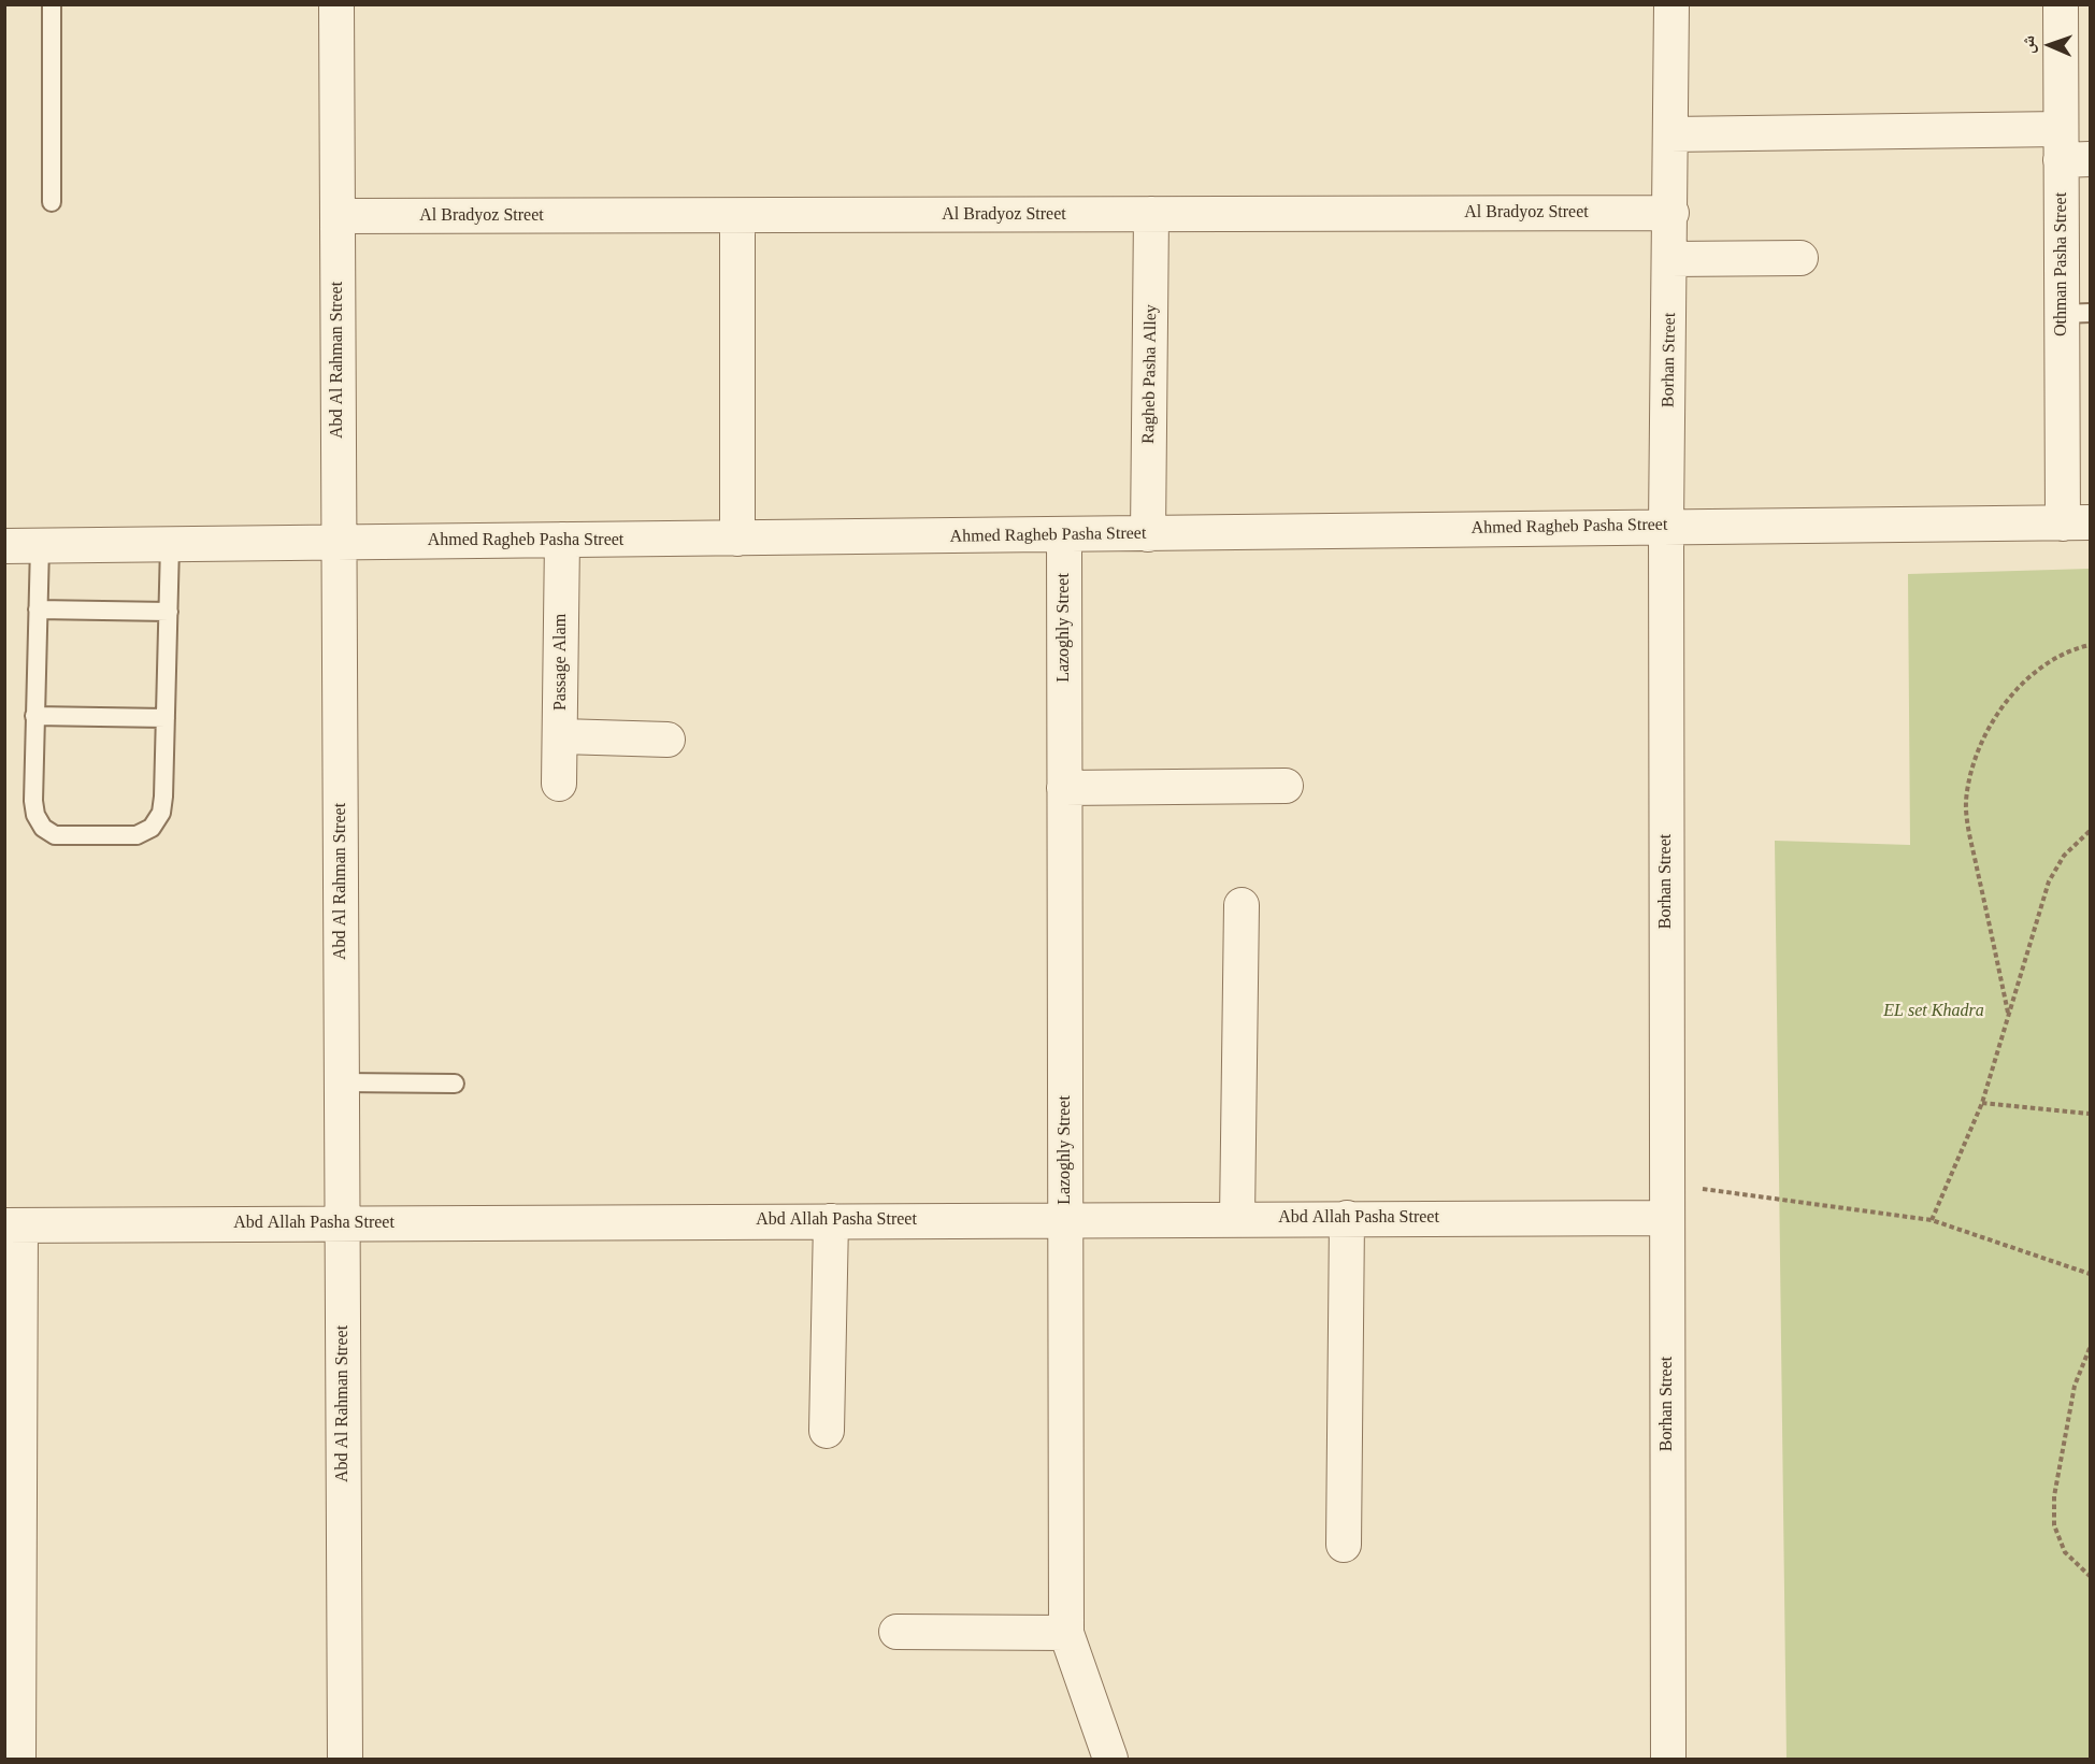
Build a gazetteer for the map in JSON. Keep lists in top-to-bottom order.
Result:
{
  "streets": {
    "street": [
      "Al Bradyoz Street",
      "Othman Pasha Street",
      "Abd Al Rahman Street",
      "Borhan Street",
      "Ragheb Pasha Alley",
      "Ahmed Ragheb Pasha Street",
      "Lazoghly Street",
      "Passage Alam",
      "Abd Allah Pasha Street"
    ]
  },
  "crossings": [
    ["Al Bradyoz Street", "Abd Al Rahman Street"],
    ["Al Bradyoz Street", "Borhan Street"],
    ["Al Bradyoz Street", "Ragheb Pasha Alley"],
    ["Othman Pasha Street", "Ahmed Ragheb Pasha Street"],
    ["Abd Al Rahman Street", "Ahmed Ragheb Pasha Street"],
    ["Abd Al Rahman Street", "Abd Allah Pasha Street"],
    ["Borhan Street", "Ahmed Ragheb Pasha Street"],
    ["Borhan Street", "Abd Allah Pasha Street"],
    ["Ragheb Pasha Alley", "Ahmed Ragheb Pasha Street"],
    ["Ahmed Ragheb Pasha Street", "Lazoghly Street"],
    ["Ahmed Ragheb Pasha Street", "Passage Alam"],
    ["Lazoghly Street", "Abd Allah Pasha Street"]
  ],
  "parks": ["EL set Khadra"],
  "north": "left"
}
